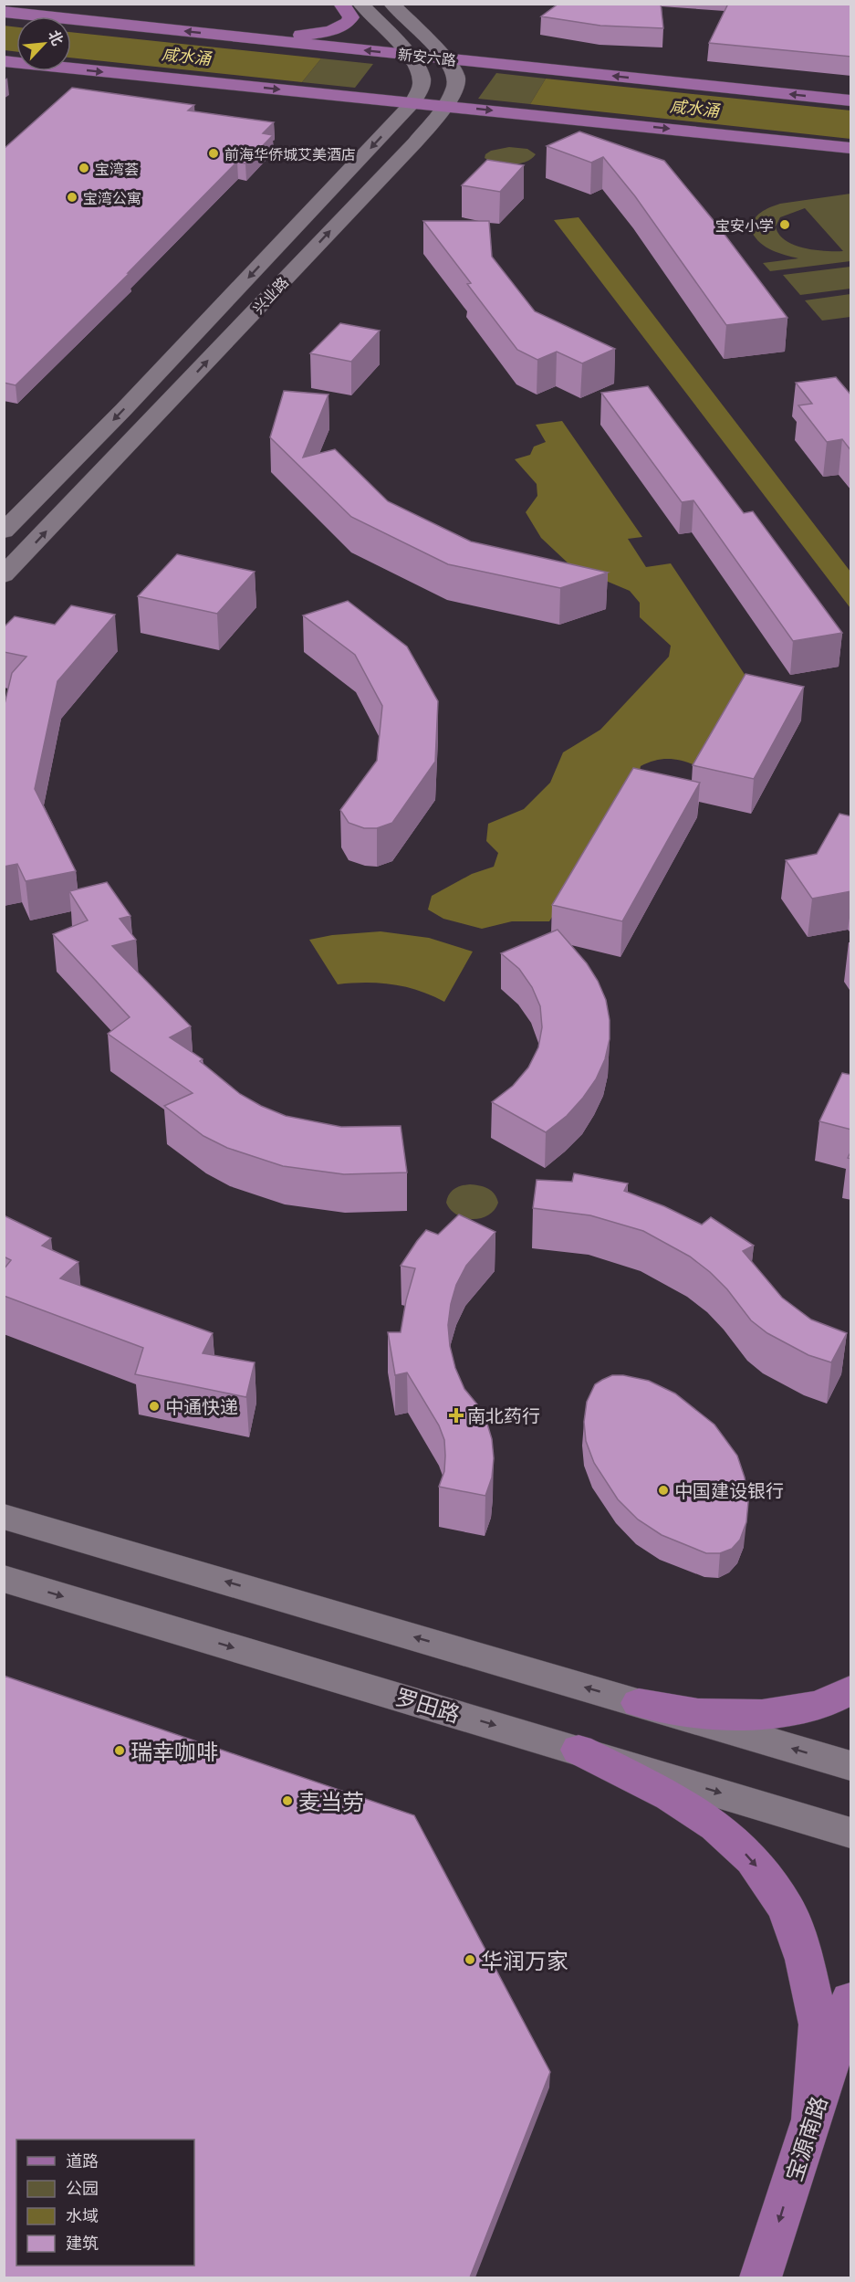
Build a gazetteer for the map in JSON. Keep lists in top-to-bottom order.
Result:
{
  "streets": {
    "main road": [
      "新安六路",
      "兴业路",
      "罗田路",
      "宝源南路"
    ]
  },
  "crossings": [
    ["新安六路", "兴业路"]
  ],
  "one_way": ["宝源南路"],
  "water": ["咸水涌"],
  "places": {
    "other": [
      "前海华侨城艾美酒店",
      "宝湾荟",
      "宝湾公寓",
      "宝安小学",
      "中通快递",
      "中国建设银行",
      "瑞幸咖啡",
      "麦当劳",
      "华润万家"
    ],
    "health": ["南北药行"]
  },
  "legend": [
    "道路",
    "公园",
    "水域",
    "建筑"
  ],
  "north": "top right"
}
